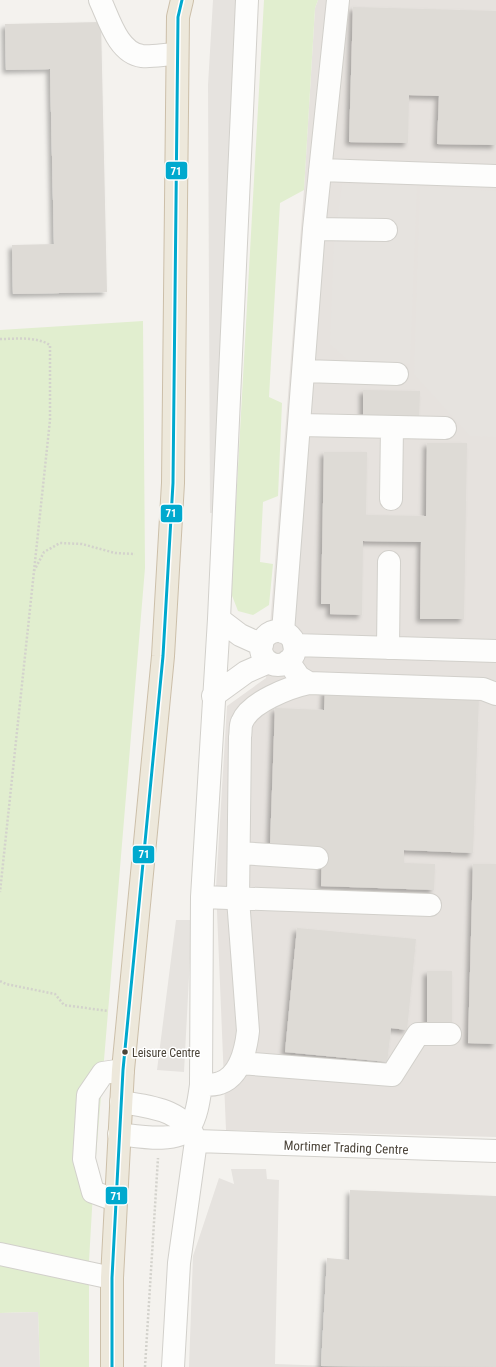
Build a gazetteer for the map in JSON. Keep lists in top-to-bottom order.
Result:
{
  "streets": {
    "street": ["Mortimer Trading Centre"]
  },
  "places": ["Leisure Centre"],
  "lines": ["transit line 71"]
}
